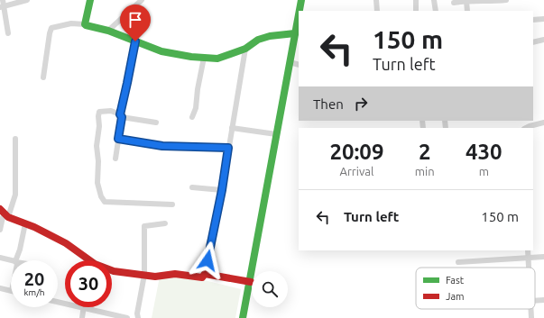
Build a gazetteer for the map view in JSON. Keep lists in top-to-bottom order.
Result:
{
  "legend": ["Fast", "Jam"],
  "page": {
    "turn": ["150 m", "Turn left"],
    "then": "Then",
    "eta": [
      "20:09",
      "Arrival",
      "2",
      "min",
      "430",
      "m"
    ],
    "list": [
      {
        "name": "Turn left",
        "value": "150 m"
      }
    ],
    "speed": "20 km/h",
    "limit": "30"
  }
}
